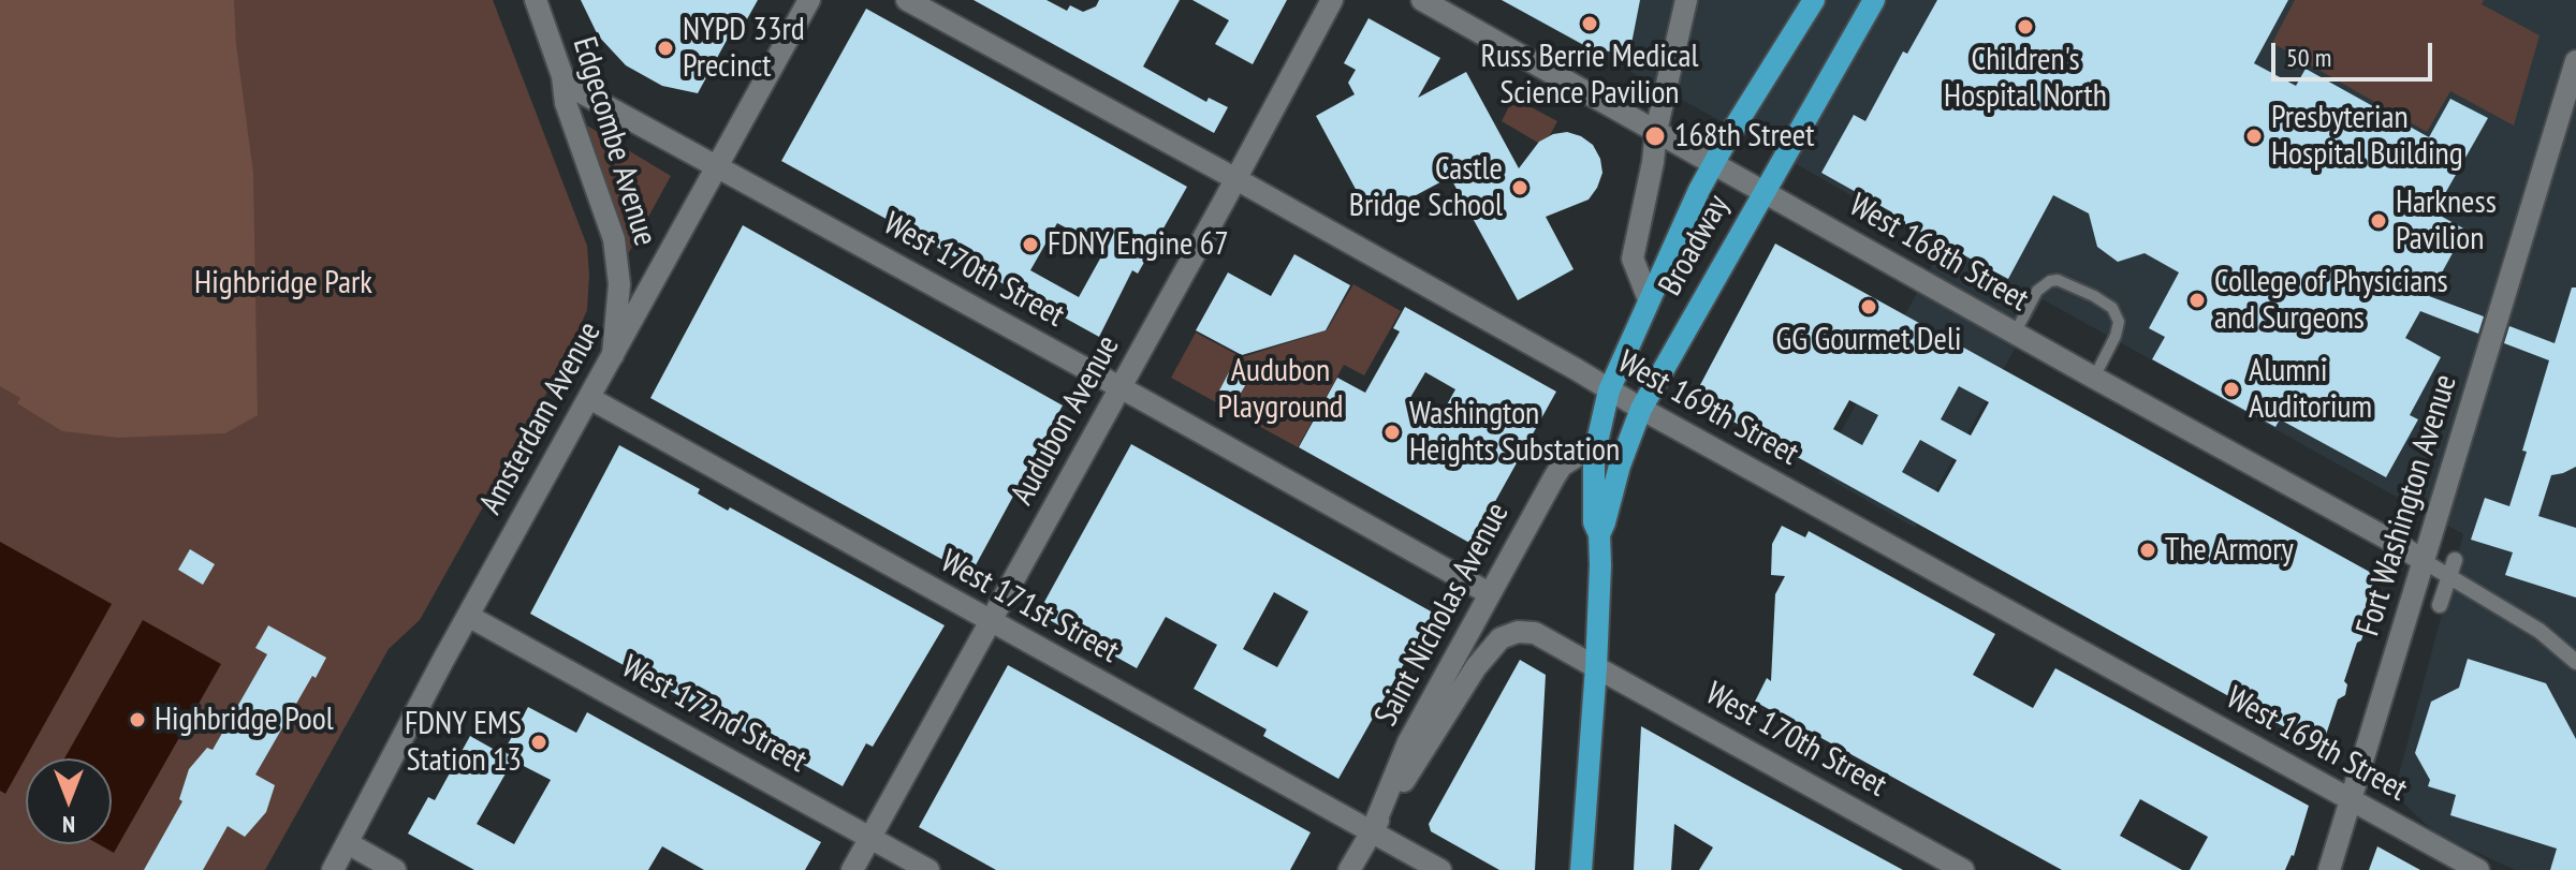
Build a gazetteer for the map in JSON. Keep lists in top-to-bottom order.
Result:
{
  "streets": {
    "main road": ["Broadway"],
    "street": [
      "Edgecombe Avenue",
      "West 168th Street",
      "West 170th Street",
      "West 169th Street",
      "Amsterdam Avenue",
      "Audubon Avenue",
      "Fort Washington Avenue",
      "West 171st Street",
      "Saint Nicholas Avenue",
      "West 172nd Street"
    ]
  },
  "crossings": [
    ["Edgecombe Avenue", "West 170th Street"],
    ["Edgecombe Avenue", "Amsterdam Avenue"],
    ["Broadway", "West 168th Street"],
    ["Broadway", "West 170th Street"],
    ["Broadway", "West 169th Street"],
    ["Broadway", "Saint Nicholas Avenue"],
    ["West 168th Street", "Fort Washington Avenue"],
    ["West 170th Street", "Amsterdam Avenue"],
    ["West 170th Street", "Audubon Avenue"],
    ["West 170th Street", "Saint Nicholas Avenue"],
    ["West 169th Street", "Audubon Avenue"],
    ["West 169th Street", "Fort Washington Avenue"],
    ["Amsterdam Avenue", "West 171st Street"],
    ["Amsterdam Avenue", "West 172nd Street"],
    ["Audubon Avenue", "West 171st Street"],
    ["Audubon Avenue", "West 172nd Street"],
    ["West 171st Street", "Saint Nicholas Avenue"]
  ],
  "parks": ["Highbridge Park", "Audubon Playground"],
  "places": [
    "Russ Berrie Medical Science Pavilion",
    "Children's Hospital North",
    "NYPD 33rd Precinct",
    "168th Street",
    "Presbyterian Hospital Building",
    "Castle Bridge School",
    "Harkness Pavilion",
    "FDNY Engine 67",
    "College of Physicians and Surgeons",
    "GG Gourmet Deli",
    "Alumni Auditorium",
    "Washington Heights Substation",
    "The Armory",
    "Highbridge Pool",
    "FDNY EMS Station 13"
  ],
  "scale_bar": "50 m",
  "north": "bottom"
}
